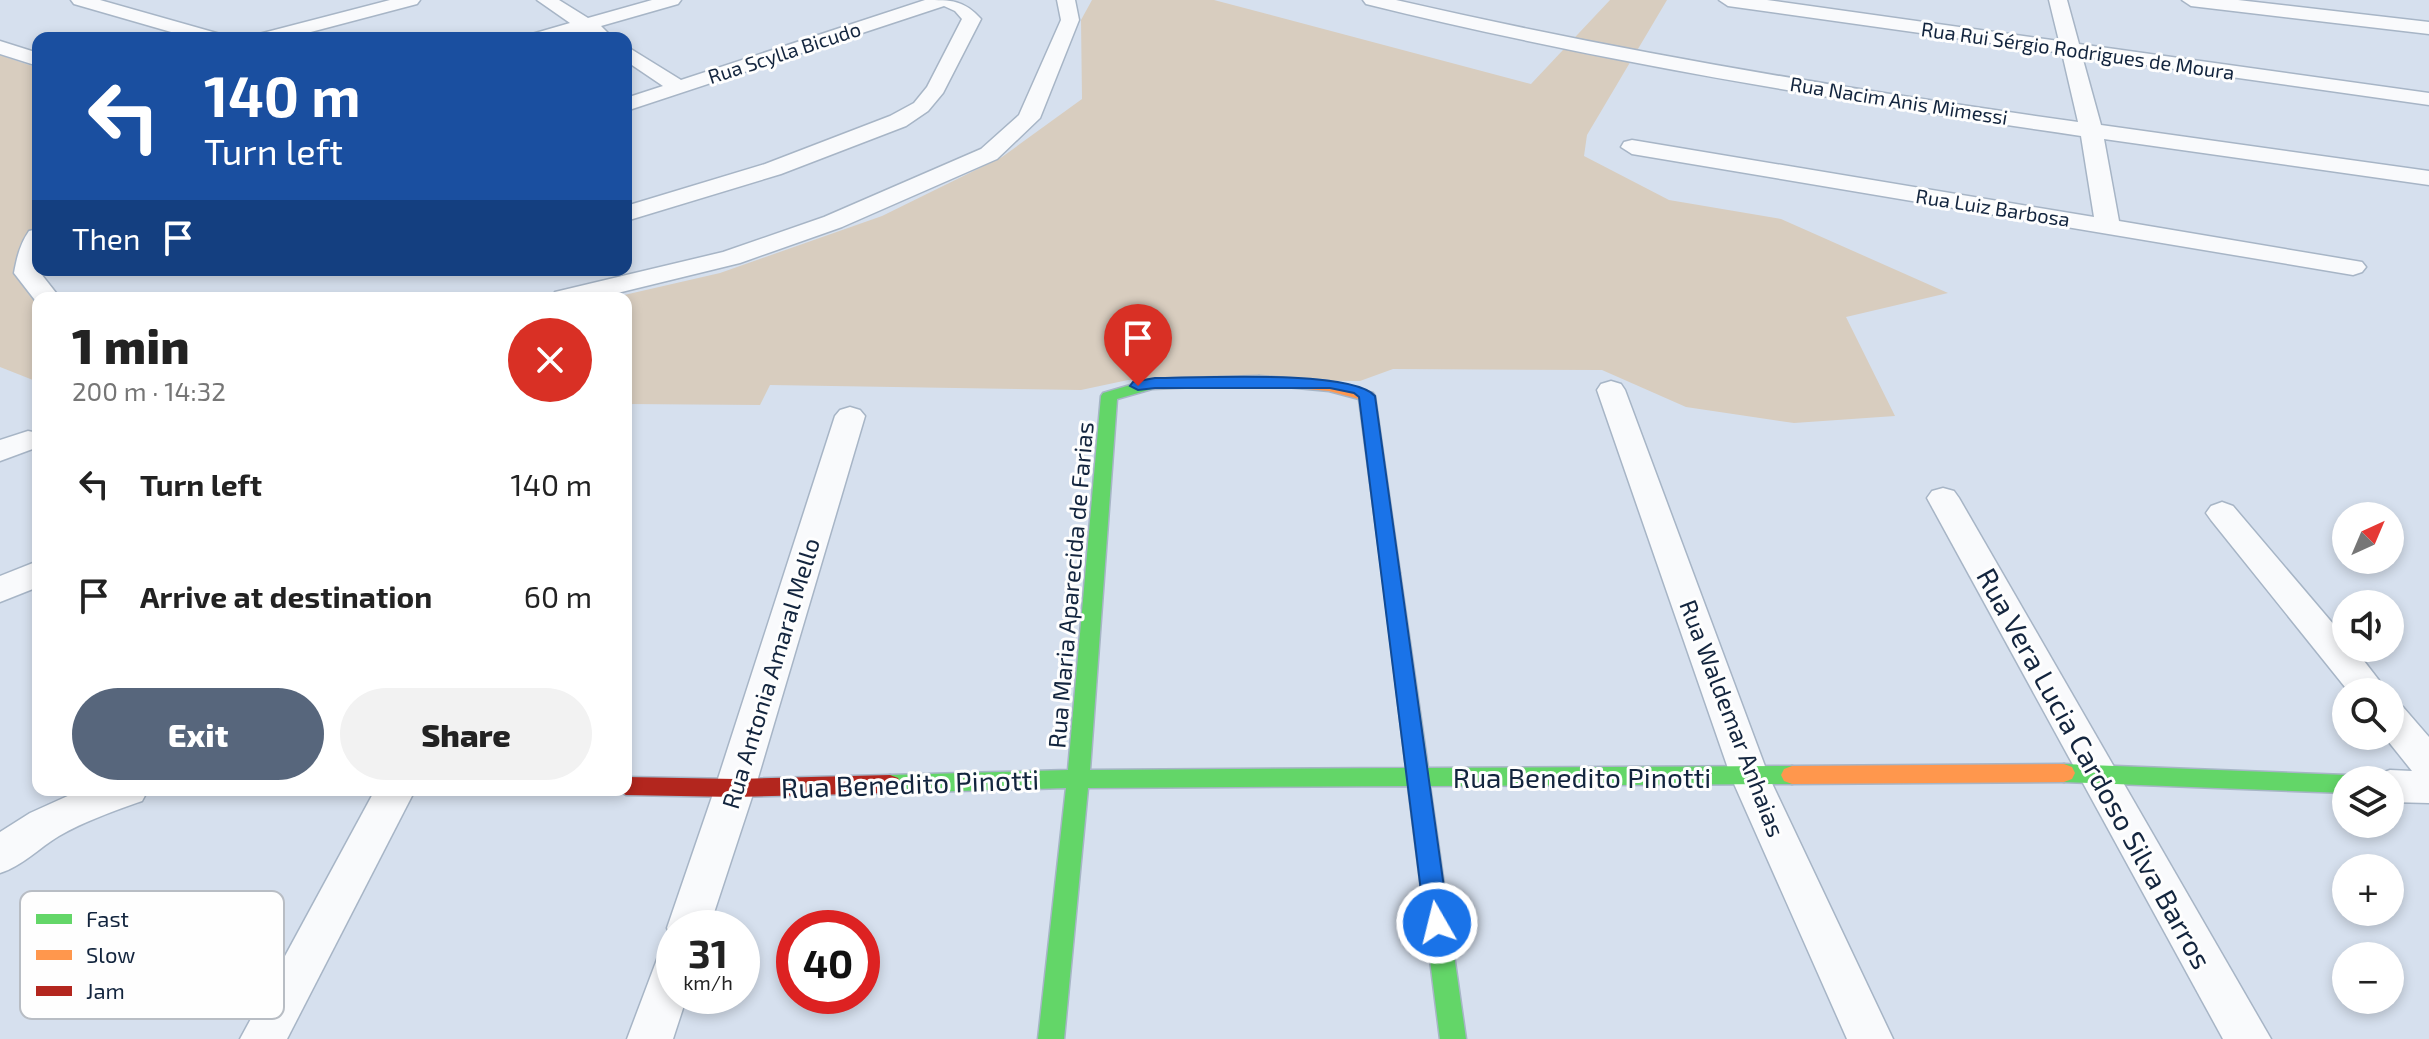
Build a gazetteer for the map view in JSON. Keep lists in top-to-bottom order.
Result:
{
  "streets": {
    "street": [
      "Rua Rui Sérgio Rodrigues de Moura",
      "Rua Scylla Bicudo",
      "Rua Nacim Anis Mimessi",
      "Rua Luiz Barbosa",
      "Rua Maria Aparecida de Farias",
      "Rua Antonia Amaral Mello",
      "Rua Waldemar Anhaias",
      "Rua Vera Lucia Cardoso Silva Barros",
      "Rua Benedito Pinotti"
    ]
  },
  "crossings": [
    ["Rua Maria Aparecida de Farias", "Rua Benedito Pinotti"],
    ["Rua Antonia Amaral Mello", "Rua Benedito Pinotti"],
    ["Rua Waldemar Anhaias", "Rua Benedito Pinotti"],
    ["Rua Vera Lucia Cardoso Silva Barros", "Rua Benedito Pinotti"]
  ],
  "legend": ["Fast", "Slow", "Jam"],
  "north": "top right",
  "page": {
    "turn": ["140 m", "Turn left"],
    "then": "Then",
    "heading": ["1 min", "200 m · 14:32"],
    "list": [
      {
        "name": "Turn left",
        "value": "140 m"
      },
      {
        "name": "Arrive at destination",
        "value": "60 m"
      }
    ],
    "map_buttons": ["+", "−"],
    "buttons": ["Exit", "Share"],
    "speed": "31 km/h",
    "limit": "40"
  }
}
